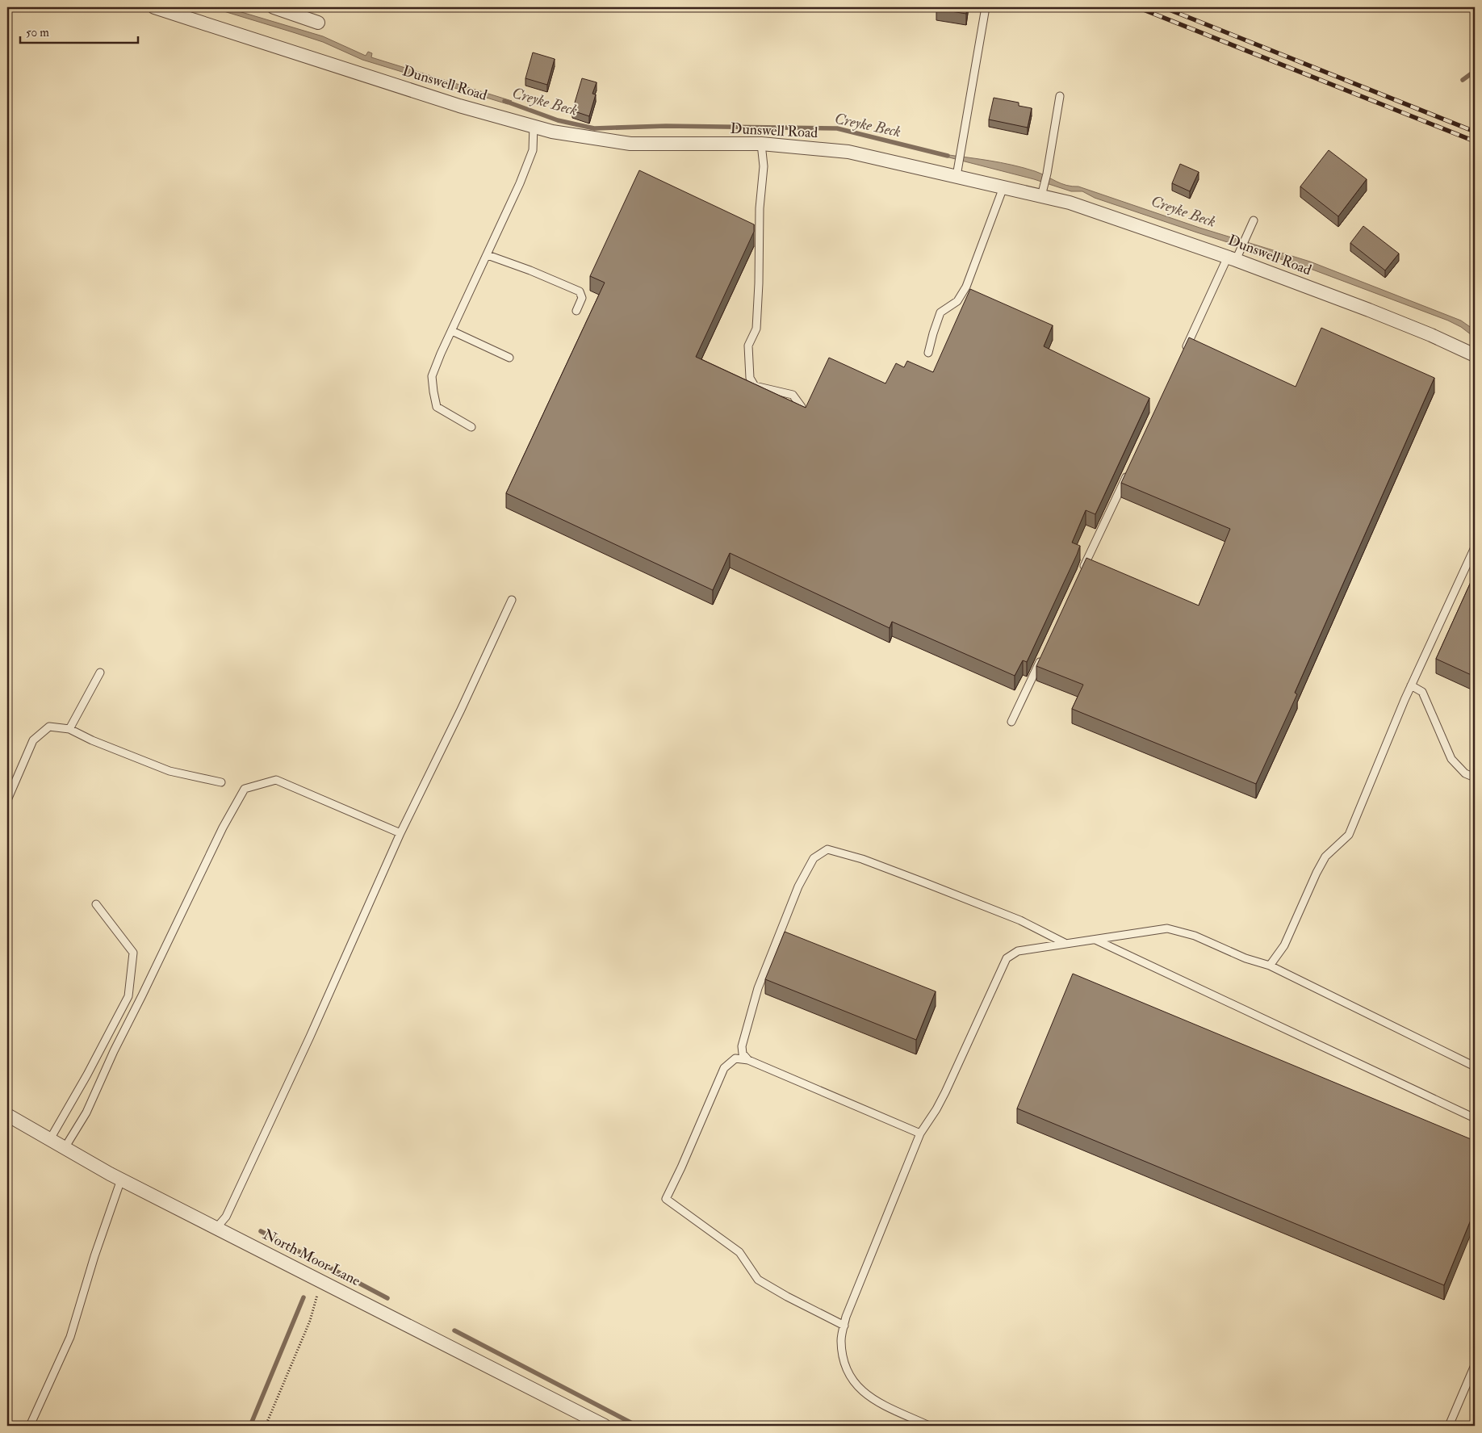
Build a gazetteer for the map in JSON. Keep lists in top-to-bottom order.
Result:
{
  "streets": {
    "street": ["Dunswell Road", "North Moor Lane"]
  },
  "water": ["Creyke Beck"],
  "scale_bar": "50 m"
}
